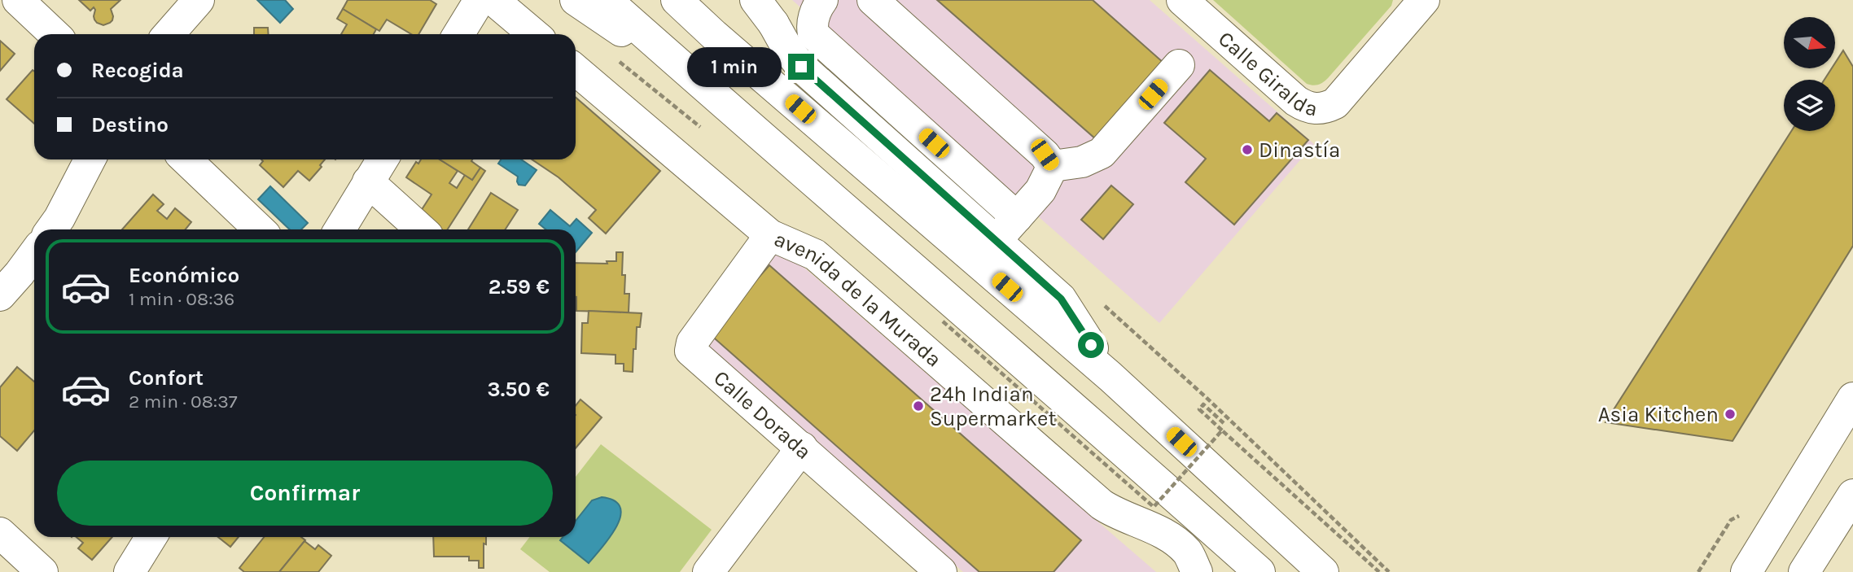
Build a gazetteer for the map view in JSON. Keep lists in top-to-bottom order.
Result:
{
  "streets": {
    "main road": ["Calle Giralda", "avenida de la Murada", "Calle Dorada"]
  },
  "crossings": [
    ["avenida de la Murada", "Calle Dorada"]
  ],
  "places": ["Dinastía", "24h Indian Supermarket", "Asia Kitchen"],
  "north": "right",
  "page": {
    "banner": ["Recogida", "Destino"],
    "bubble": "1 min",
    "list": [
      {
        "name": "Económico",
        "note": "1 min · 08:36",
        "value": "2.59 €"
      },
      {
        "name": "Confort",
        "note": "2 min · 08:37",
        "value": "3.50 €"
      }
    ],
    "buttons": "Confirmar"
  }
}
